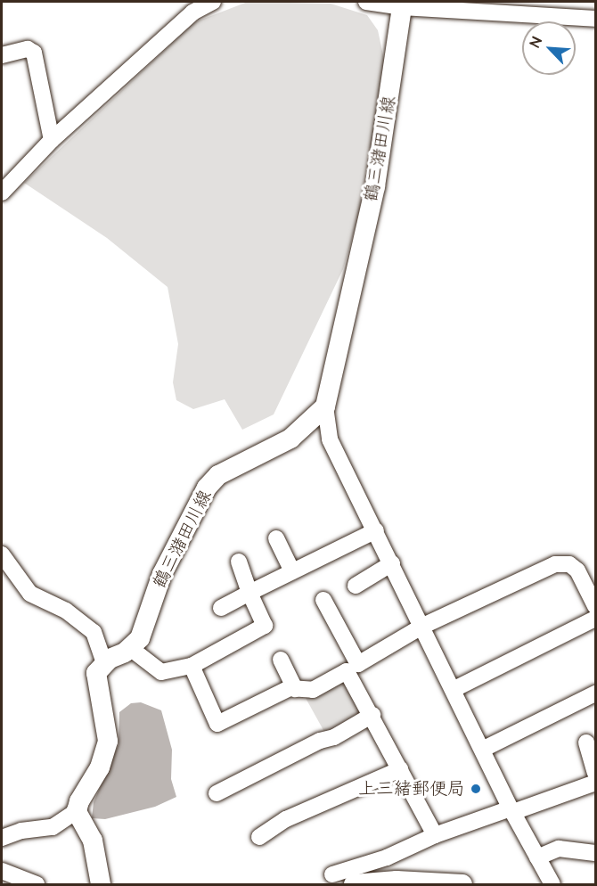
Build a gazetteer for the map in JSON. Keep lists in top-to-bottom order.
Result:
{
  "streets": {
    "main road": ["鶴三潴田川線"]
  },
  "places": ["上三緒郵便局"],
  "north": "top left"
}
